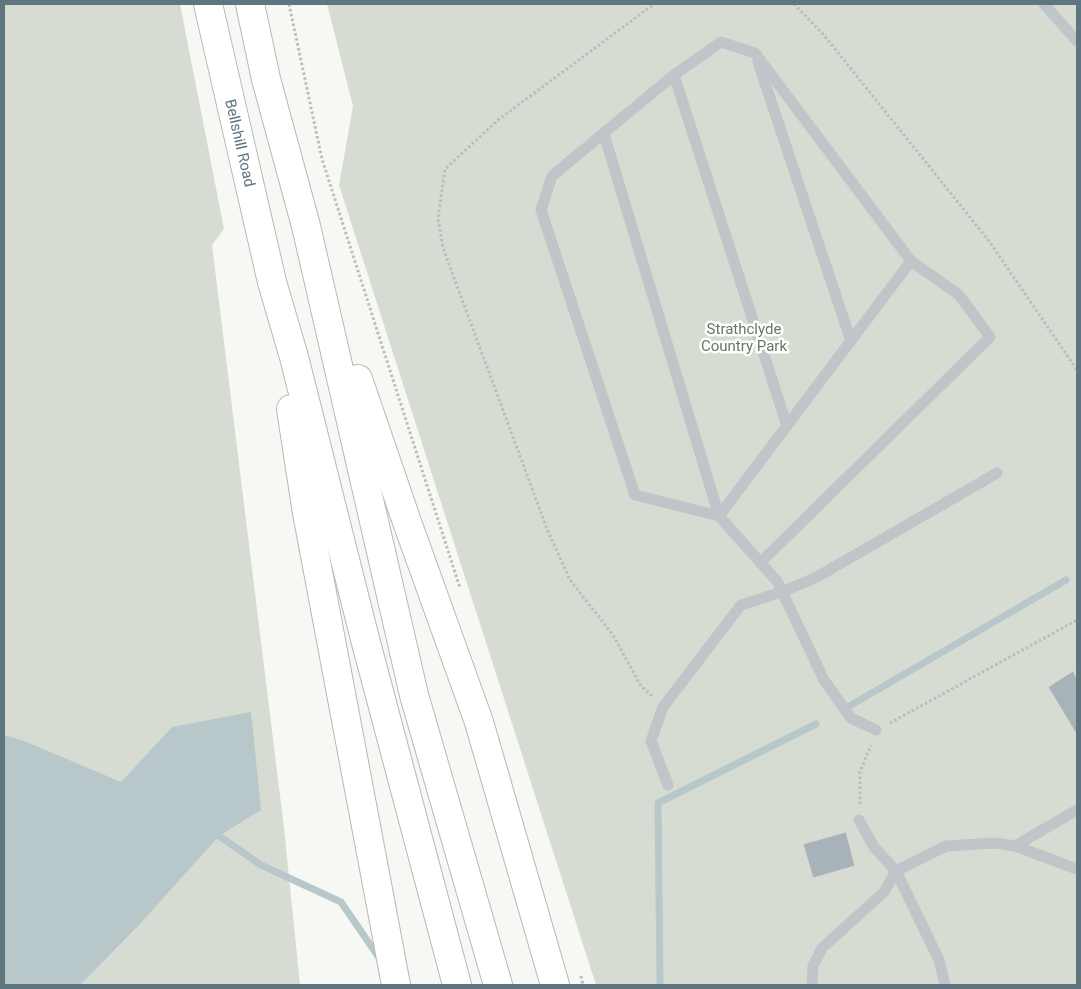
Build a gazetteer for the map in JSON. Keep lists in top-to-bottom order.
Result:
{
  "streets": {
    "highway": ["Bellshill Road"]
  },
  "parks": ["Strathclyde Country Park"]
}
